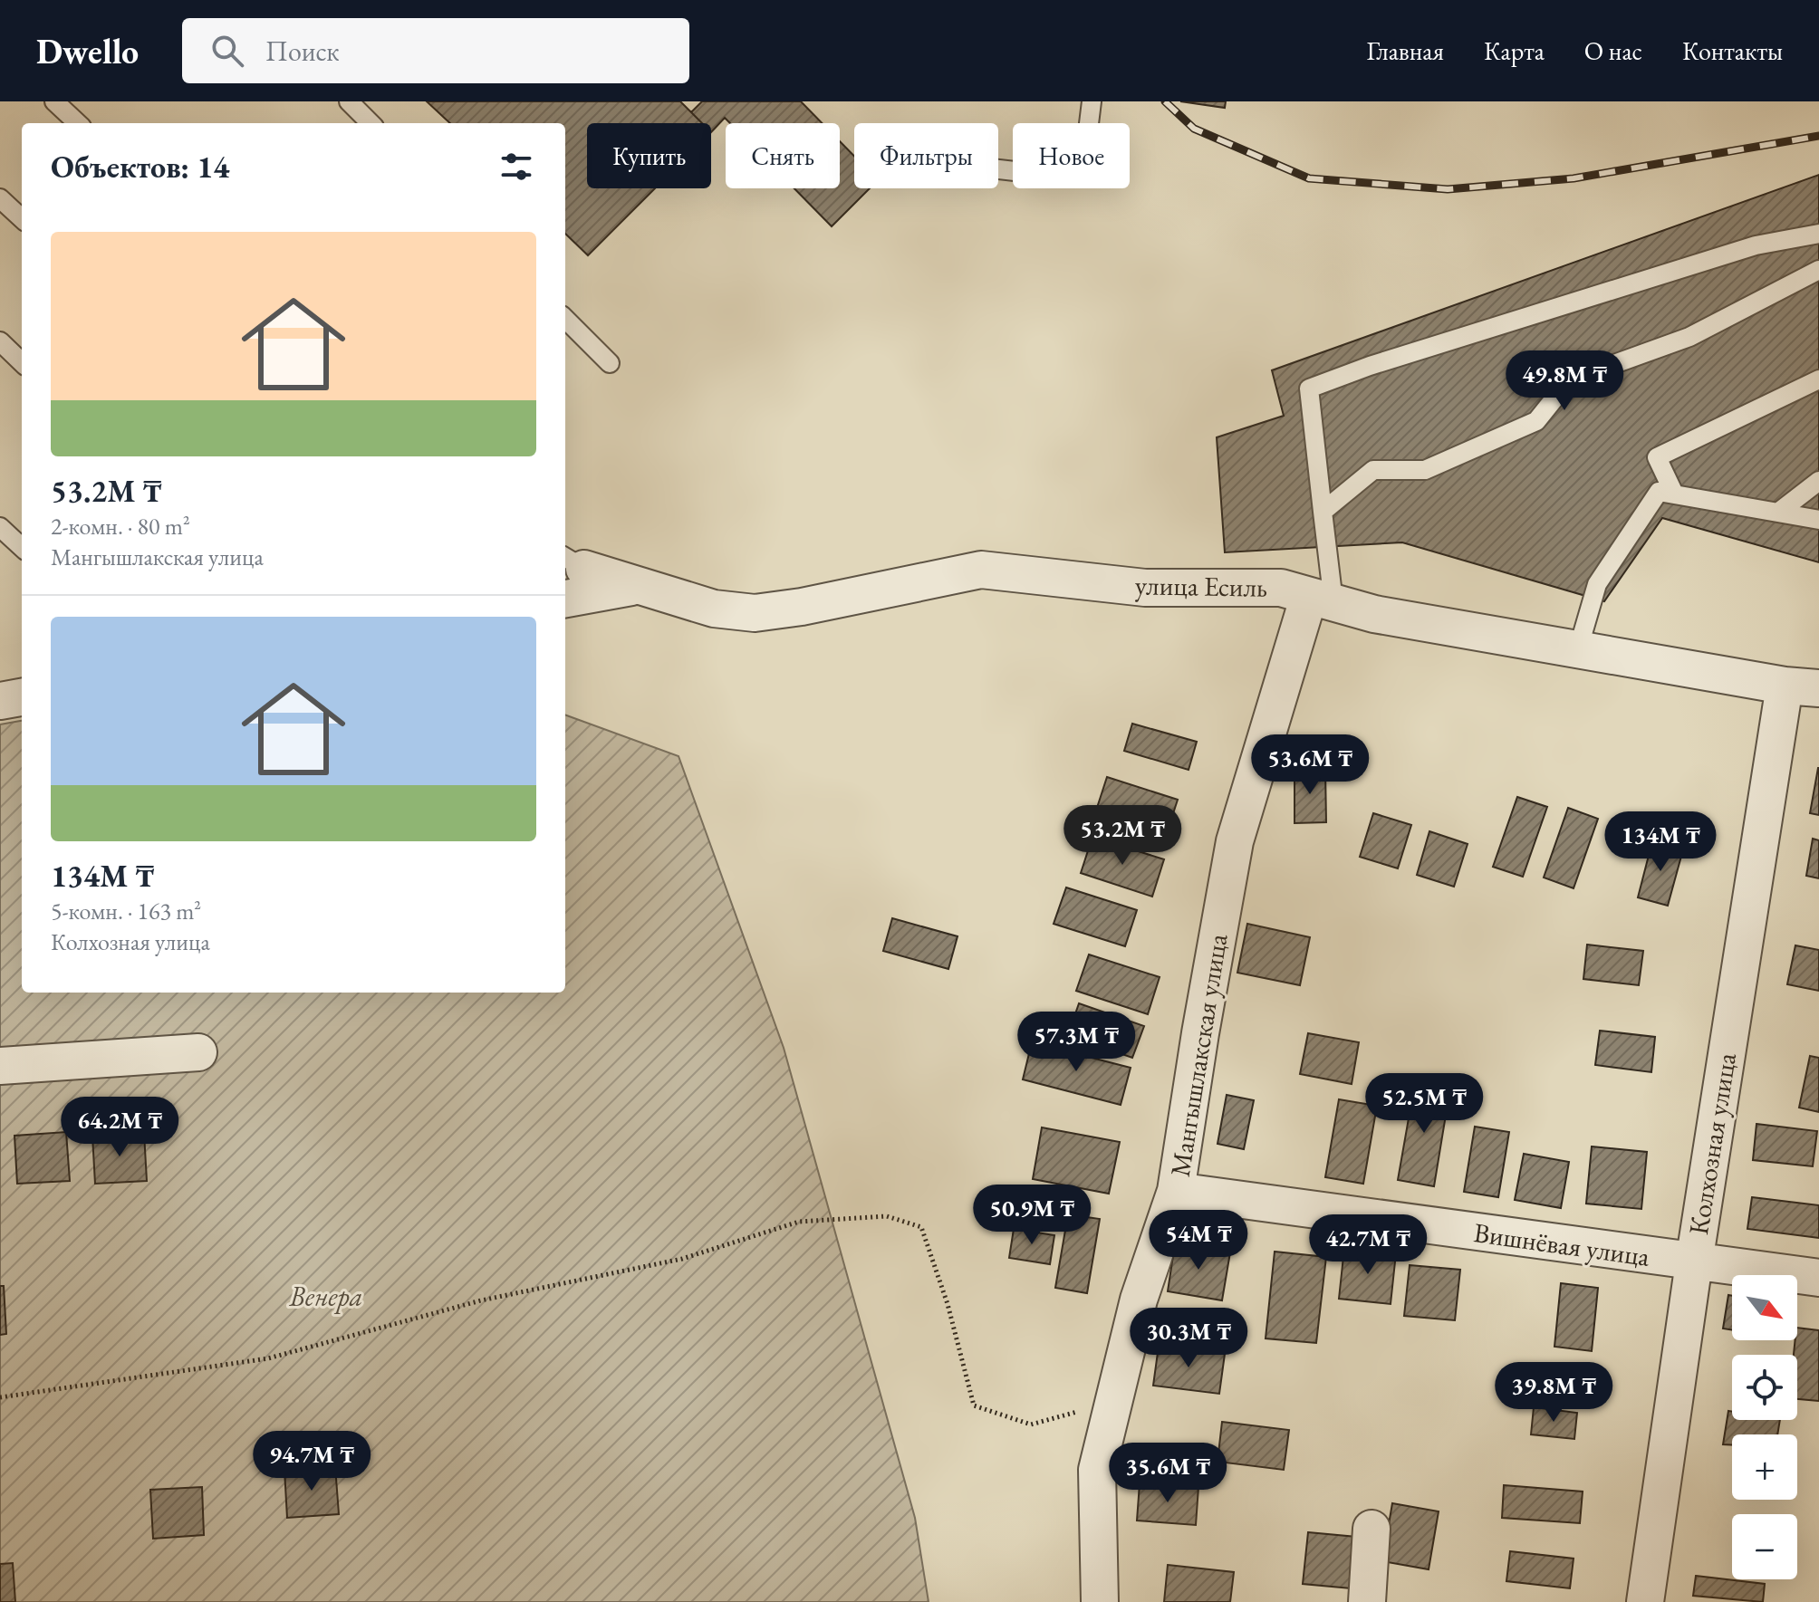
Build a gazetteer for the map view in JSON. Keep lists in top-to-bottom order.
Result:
{
  "streets": {
    "street": [
      "улица Есиль",
      "Мангышлакская улица",
      "Колхозная улица",
      "Вишнёвая улица"
    ]
  },
  "crossings": [
    ["улица Есиль", "Мангышлакская улица"],
    ["улица Есиль", "Колхозная улица"],
    ["Мангышлакская улица", "Вишнёвая улица"],
    ["Колхозная улица", "Вишнёвая улица"]
  ],
  "parks": ["Венера"],
  "north": "bottom right",
  "page": {
    "header": "Dwello",
    "search": "Поиск",
    "nav": [
      "Главная",
      "Карта",
      "О нас",
      "Контакты"
    ],
    "chip": [
      "Купить",
      "Снять",
      "Фильтры",
      "Новое"
    ],
    "heading": "Объектов: 14",
    "list": [
      {
        "name": "53.2M ₸",
        "note": "2-комн. · 80 m² · Мангышлакская улица"
      },
      {
        "name": "134M ₸",
        "note": "5-комн. · 163 m² · Колхозная улица"
      }
    ],
    "price": [
      "49.8M ₸",
      "53.6M ₸",
      "53.2M ₸",
      "134M ₸",
      "57.3M ₸",
      "52.5M ₸",
      "64.2M ₸",
      "50.9M ₸",
      "54M ₸",
      "42.7M ₸",
      "30.3M ₸",
      "39.8M ₸",
      "94.7M ₸",
      "35.6M ₸"
    ],
    "map_buttons": ["+", "−"]
  }
}
